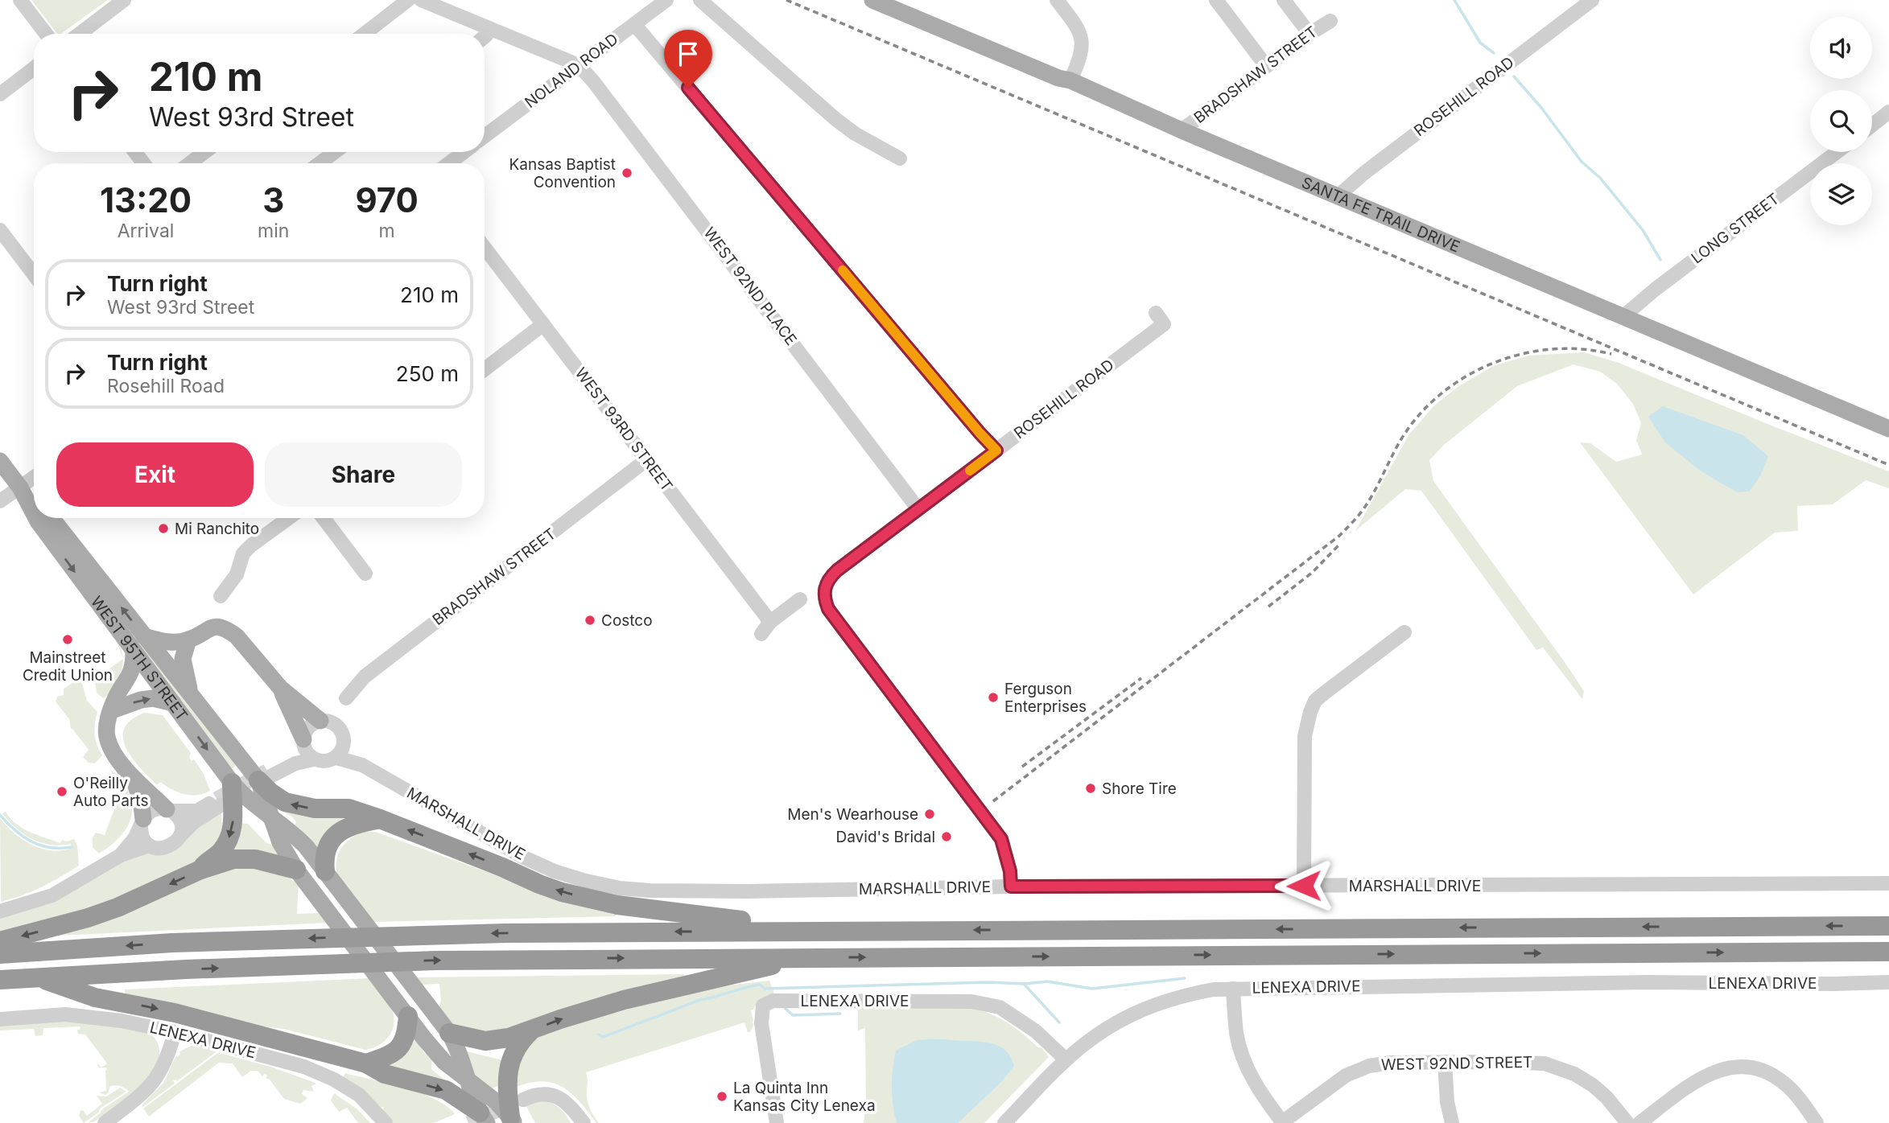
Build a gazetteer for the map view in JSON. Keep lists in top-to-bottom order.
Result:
{
  "streets": {
    "main road": ["SANTA FE TRAIL DRIVE", "WEST 95TH STREET"],
    "street": [
      "NOLAND ROAD",
      "BRADSHAW STREET",
      "ROSEHILL ROAD",
      "LONG STREET",
      "WEST 92ND PLACE",
      "WEST 93RD STREET",
      "MARSHALL DRIVE",
      "LENEXA DRIVE",
      "WEST 92ND STREET"
    ]
  },
  "crossings": [
    ["NOLAND ROAD", "WEST 92ND PLACE"],
    ["BRADSHAW STREET", "SANTA FE TRAIL DRIVE"],
    ["BRADSHAW STREET", "WEST 93RD STREET"],
    ["ROSEHILL ROAD", "SANTA FE TRAIL DRIVE"],
    ["ROSEHILL ROAD", "WEST 92ND PLACE"],
    ["ROSEHILL ROAD", "MARSHALL DRIVE"],
    ["SANTA FE TRAIL DRIVE", "LONG STREET"]
  ],
  "places": [
    "Kansas Baptist Convention",
    "Mi Ranchito",
    "Costco",
    "Mainstreet Credit Union",
    "Ferguson Enterprises",
    "Shore Tire",
    "O'Reilly Auto Parts",
    "Men's Wearhouse",
    "David's Bridal",
    "La Quinta Inn Kansas City Lenexa"
  ],
  "page": {
    "turn": ["210 m", "West 93rd Street"],
    "eta": [
      "13:20",
      "Arrival",
      "3",
      "min",
      "970",
      "m"
    ],
    "list": [
      {
        "name": "Turn right",
        "note": "West 93rd Street",
        "value": "210 m"
      },
      {
        "name": "Turn right",
        "note": "Rosehill Road",
        "value": "250 m"
      }
    ],
    "buttons": ["Exit", "Share"]
  }
}
